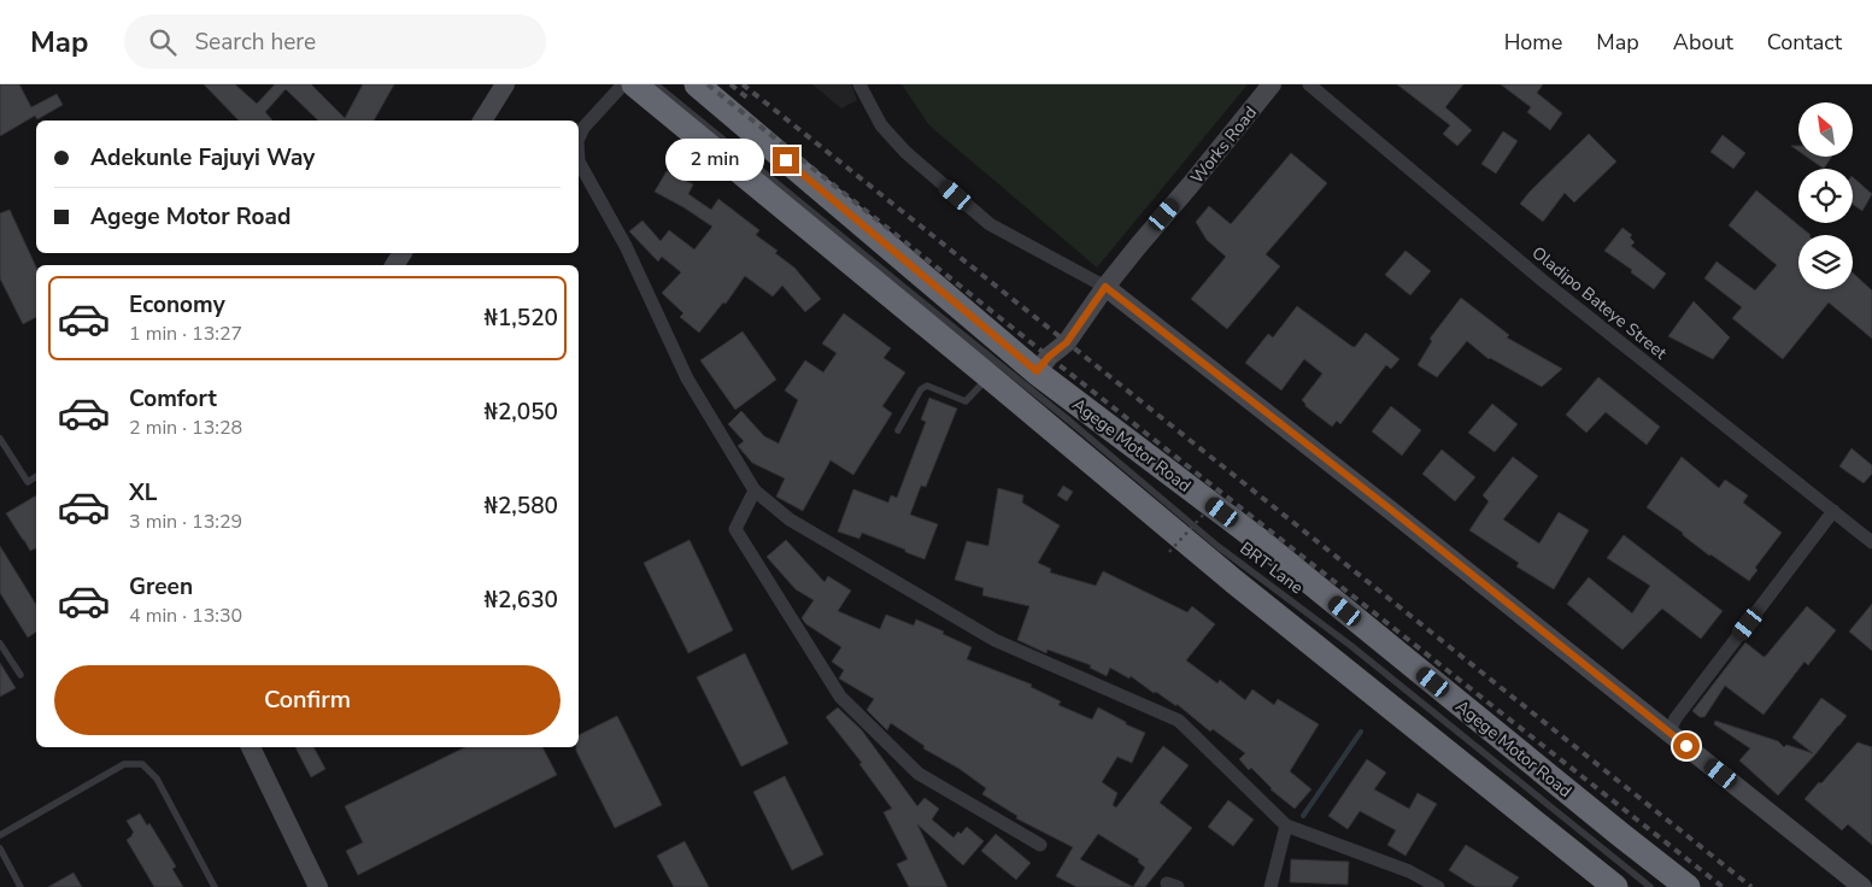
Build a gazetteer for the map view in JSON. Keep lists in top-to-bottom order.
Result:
{
  "streets": {
    "highway": ["Agege Motor Road"],
    "street": ["Works Road", "Oladipo Bateye Street"],
    "lane": ["BRT Lane"]
  },
  "crossings": [
    ["Works Road", "Agege Motor Road"]
  ],
  "north": "top left",
  "page": {
    "header": "Map",
    "search": "Search here",
    "nav": [
      "Home",
      "Map",
      "About",
      "Contact"
    ],
    "banner": ["Adekunle Fajuyi Way", "Agege Motor Road"],
    "bubble": "2 min",
    "list": [
      {
        "name": "Economy",
        "note": "1 min · 13:27",
        "value": "₦1,520"
      },
      {
        "name": "Comfort",
        "note": "2 min · 13:28",
        "value": "₦2,050"
      },
      {
        "name": "XL",
        "note": "3 min · 13:29",
        "value": "₦2,580"
      },
      {
        "name": "Green",
        "note": "4 min · 13:30",
        "value": "₦2,630"
      }
    ],
    "buttons": "Confirm"
  }
}
